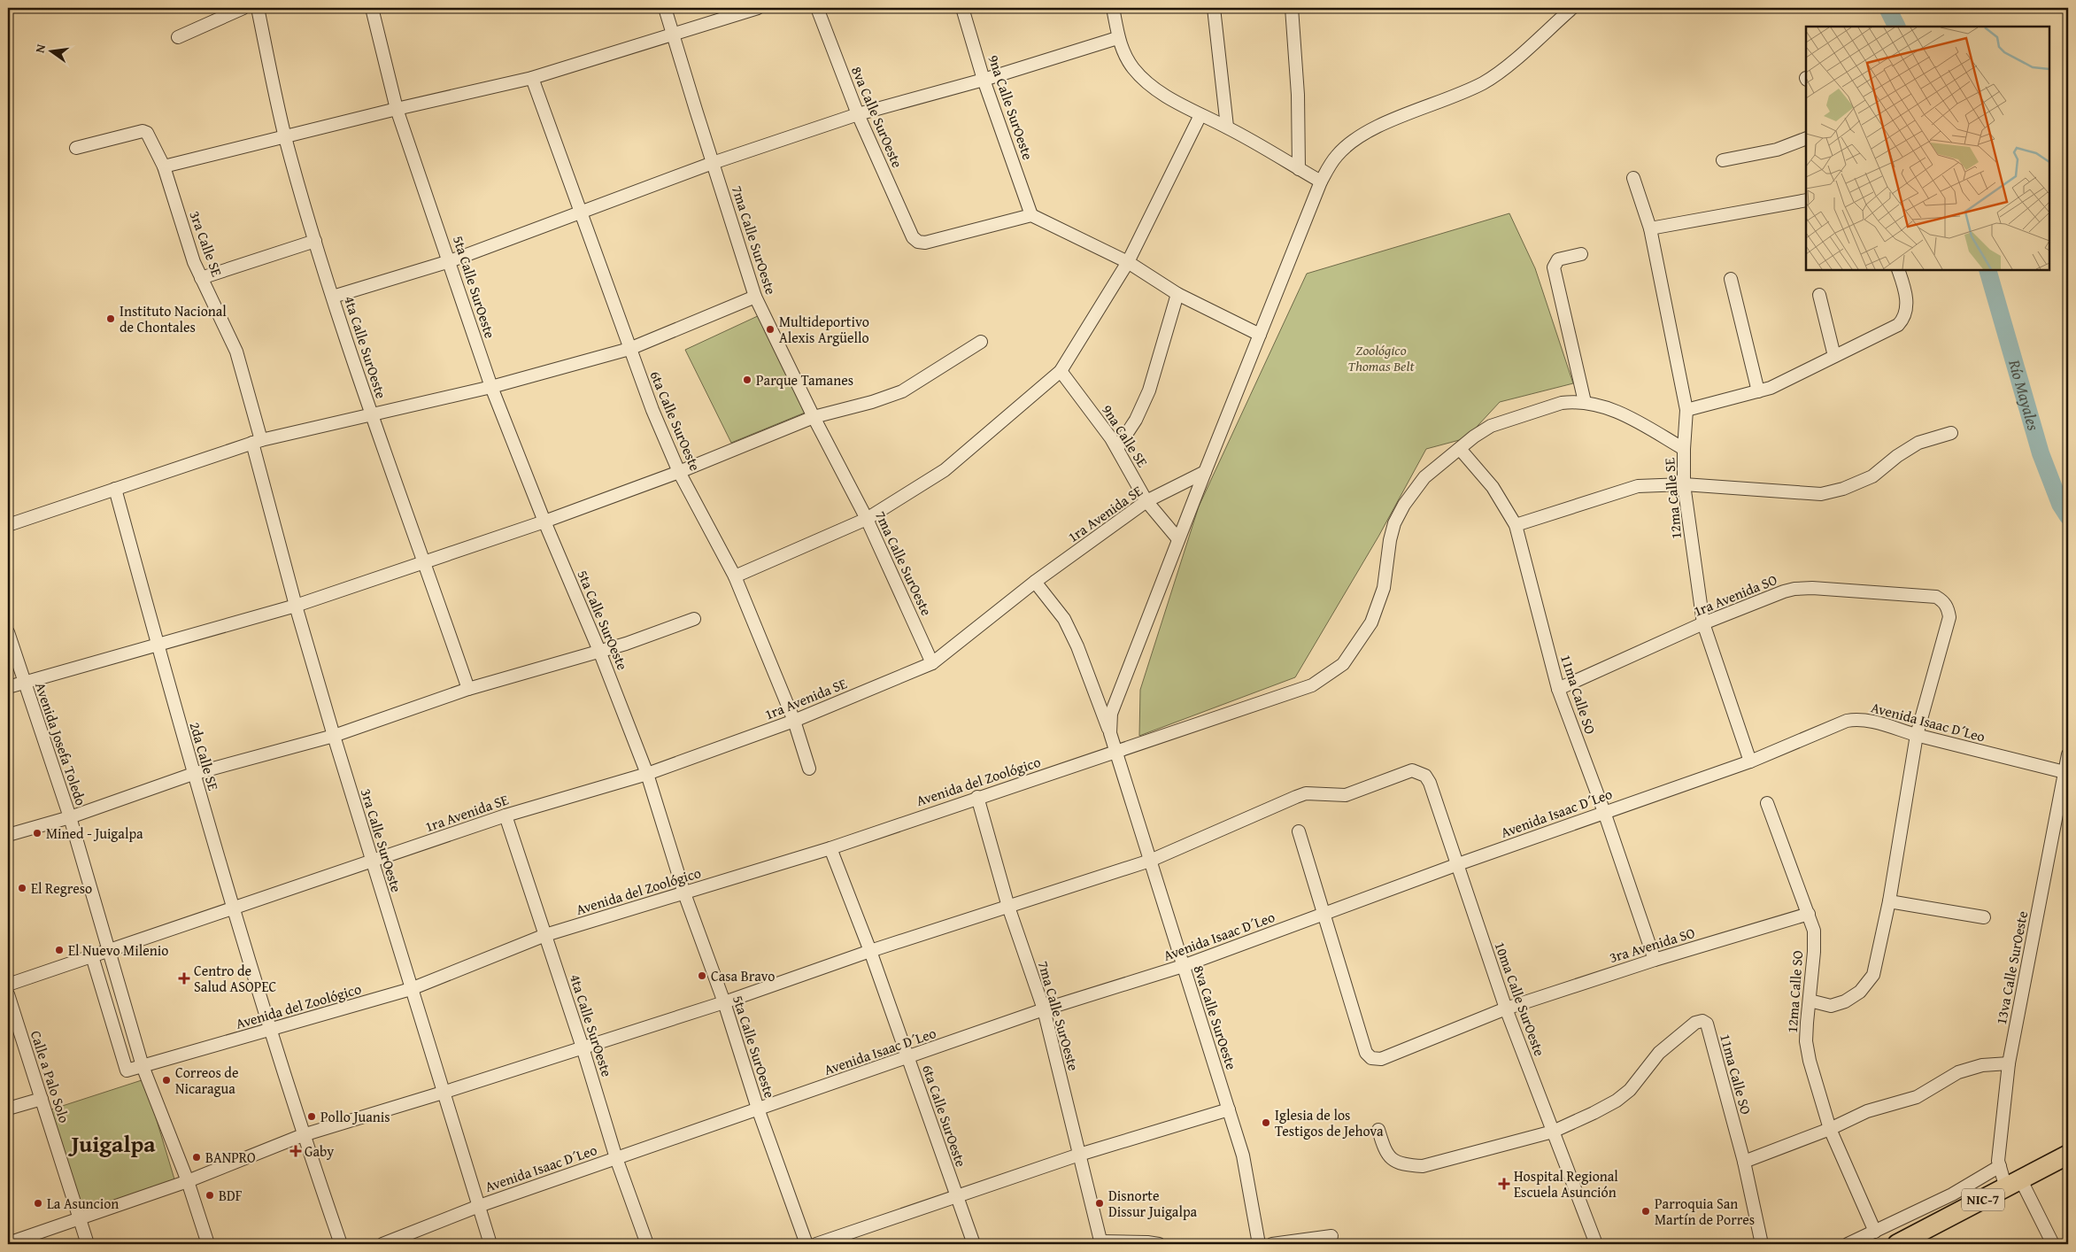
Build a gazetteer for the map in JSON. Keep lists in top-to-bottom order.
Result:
{
  "streets": {
    "highway": ["NIC-7"],
    "street": [
      "9na Calle SurOeste",
      "8va Calle SurOeste",
      "7ma Calle SurOeste",
      "3ra Calle SE",
      "5ta Calle SurOeste",
      "4ta Calle SurOeste",
      "6ta Calle SurOeste",
      "9na Calle SE",
      "12ma Calle SE",
      "1ra Avenida SE",
      "1ra Avenida SO",
      "11ma Calle SO",
      "Avenida Isaac D´Leo",
      "Avenida Josefa Toledo",
      "2da Calle SE",
      "Avenida del Zoológico",
      "3ra Calle SurOeste",
      "3ra Avenida SO",
      "13va Calle SurOeste",
      "12ma Calle SO",
      "10ma Calle SurOeste",
      "Calle a Palo Solo"
    ]
  },
  "crossings": [
    ["9na Calle SurOeste", "8va Calle SurOeste"],
    ["8va Calle SurOeste", "1ra Avenida SE"],
    ["8va Calle SurOeste", "Avenida Isaac D´Leo"],
    ["8va Calle SurOeste", "Avenida del Zoológico"],
    ["8va Calle SurOeste", "10ma Calle SurOeste"],
    ["7ma Calle SurOeste", "1ra Avenida SE"],
    ["7ma Calle SurOeste", "Avenida Isaac D´Leo"],
    ["7ma Calle SurOeste", "Avenida del Zoológico"],
    ["3ra Calle SE", "3ra Calle SurOeste"],
    ["5ta Calle SurOeste", "1ra Avenida SE"],
    ["5ta Calle SurOeste", "Avenida Isaac D´Leo"],
    ["5ta Calle SurOeste", "Avenida del Zoológico"],
    ["4ta Calle SurOeste", "1ra Avenida SE"],
    ["4ta Calle SurOeste", "Avenida Isaac D´Leo"],
    ["4ta Calle SurOeste", "Avenida del Zoológico"],
    ["6ta Calle SurOeste", "1ra Avenida SE"],
    ["6ta Calle SurOeste", "Avenida Isaac D´Leo"],
    ["6ta Calle SurOeste", "Avenida del Zoológico"],
    ["9na Calle SE", "1ra Avenida SE"],
    ["12ma Calle SE", "1ra Avenida SO"],
    ["12ma Calle SE", "Avenida Isaac D´Leo"],
    ["12ma Calle SE", "Avenida del Zoológico"],
    ["1ra Avenida SE", "Avenida Josefa Toledo"],
    ["1ra Avenida SE", "2da Calle SE"],
    ["1ra Avenida SE", "Avenida del Zoológico"],
    ["1ra Avenida SE", "3ra Calle SurOeste"],
    ["1ra Avenida SO", "11ma Calle SO"],
    ["1ra Avenida SO", "Avenida Isaac D´Leo"],
    ["11ma Calle SO", "Avenida Isaac D´Leo"],
    ["11ma Calle SO", "Avenida del Zoológico"],
    ["11ma Calle SO", "3ra Avenida SO"],
    ["11ma Calle SO", "10ma Calle SurOeste"],
    ["Avenida Isaac D´Leo", "3ra Calle SurOeste"],
    ["Avenida Isaac D´Leo", "3ra Avenida SO"],
    ["Avenida Isaac D´Leo", "13va Calle SurOeste"],
    ["Avenida Isaac D´Leo", "10ma Calle SurOeste"],
    ["Avenida Josefa Toledo", "Avenida del Zoológico"],
    ["2da Calle SE", "Avenida del Zoológico"],
    ["Avenida del Zoológico", "3ra Calle SurOeste"],
    ["3ra Avenida SO", "12ma Calle SO"],
    ["3ra Avenida SO", "10ma Calle SurOeste"],
    ["13va Calle SurOeste", "NIC-7"]
  ],
  "districts": ["Juigalpa"],
  "water": ["Río Mayales"],
  "parks": ["Zoológico Thomas Belt"],
  "places": {
    "other": [
      "Instituto Nacional de Chontales",
      "Multideportivo Alexis Argüello",
      "Parque Tamanes",
      "Mined - Juigalpa",
      "El Regreso",
      "El Nuevo Milenio",
      "Casa Bravo",
      "Correos de Nicaragua",
      "Pollo Juanis",
      "Iglesia de los Testigos de Jehova",
      "BANPRO",
      "BDF",
      "La Asuncion",
      "Disnorte Dissur Juigalpa",
      "Parroquia San Martín de Porres"
    ],
    "health": ["Centro de Salud ASOPEC", "Gaby", "Hospital Regional Escuela Asunción"]
  },
  "north": "left"
}
